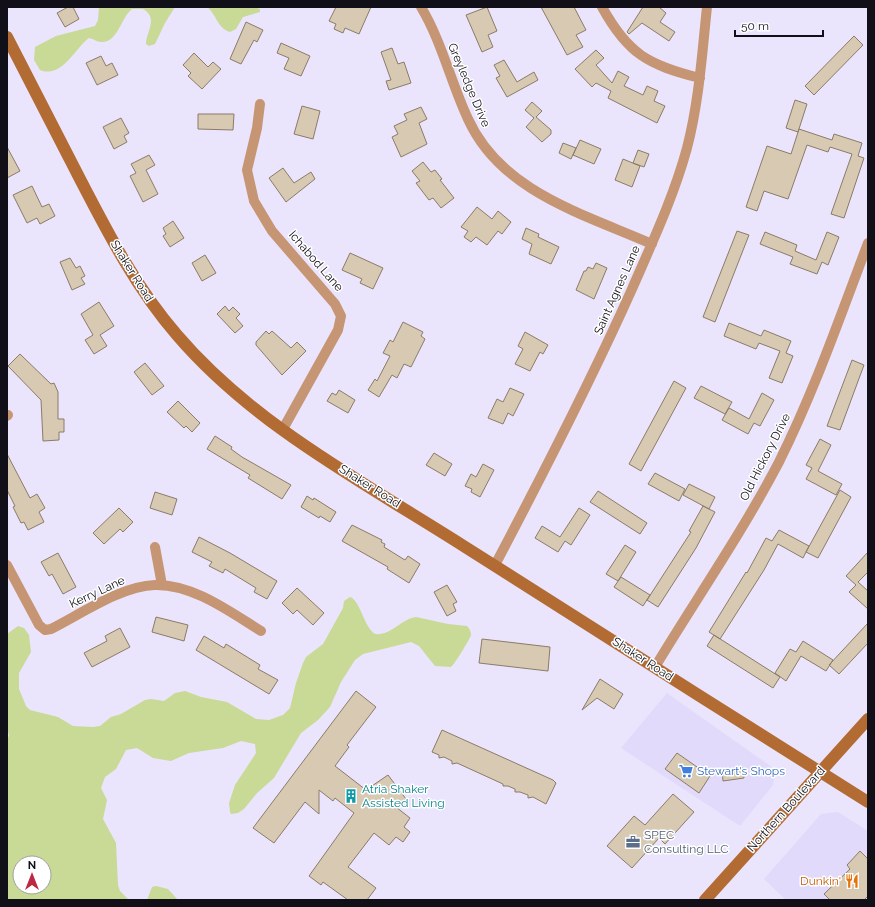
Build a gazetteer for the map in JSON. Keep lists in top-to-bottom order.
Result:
{
  "streets": {
    "main road": ["Shaker Road", "Northern Boulevard"],
    "street": [
      "Greyledge Drive",
      "Ichabod Lane",
      "Saint Agnes Lane",
      "Old Hickory Drive",
      "Kerry Lane"
    ]
  },
  "crossings": [
    ["Greyledge Drive", "Saint Agnes Lane"],
    ["Ichabod Lane", "Shaker Road"],
    ["Shaker Road", "Saint Agnes Lane"],
    ["Shaker Road", "Old Hickory Drive"],
    ["Shaker Road", "Northern Boulevard"]
  ],
  "places": {
    "supermarket": ["Stewart's Shops"],
    "building": ["Atria Shaker Assisted Living"],
    "office": ["SPEC Consulting LLC"],
    "restaurant": ["Dunkin'"]
  },
  "scale_bar": "50 m",
  "north": "top"
}
